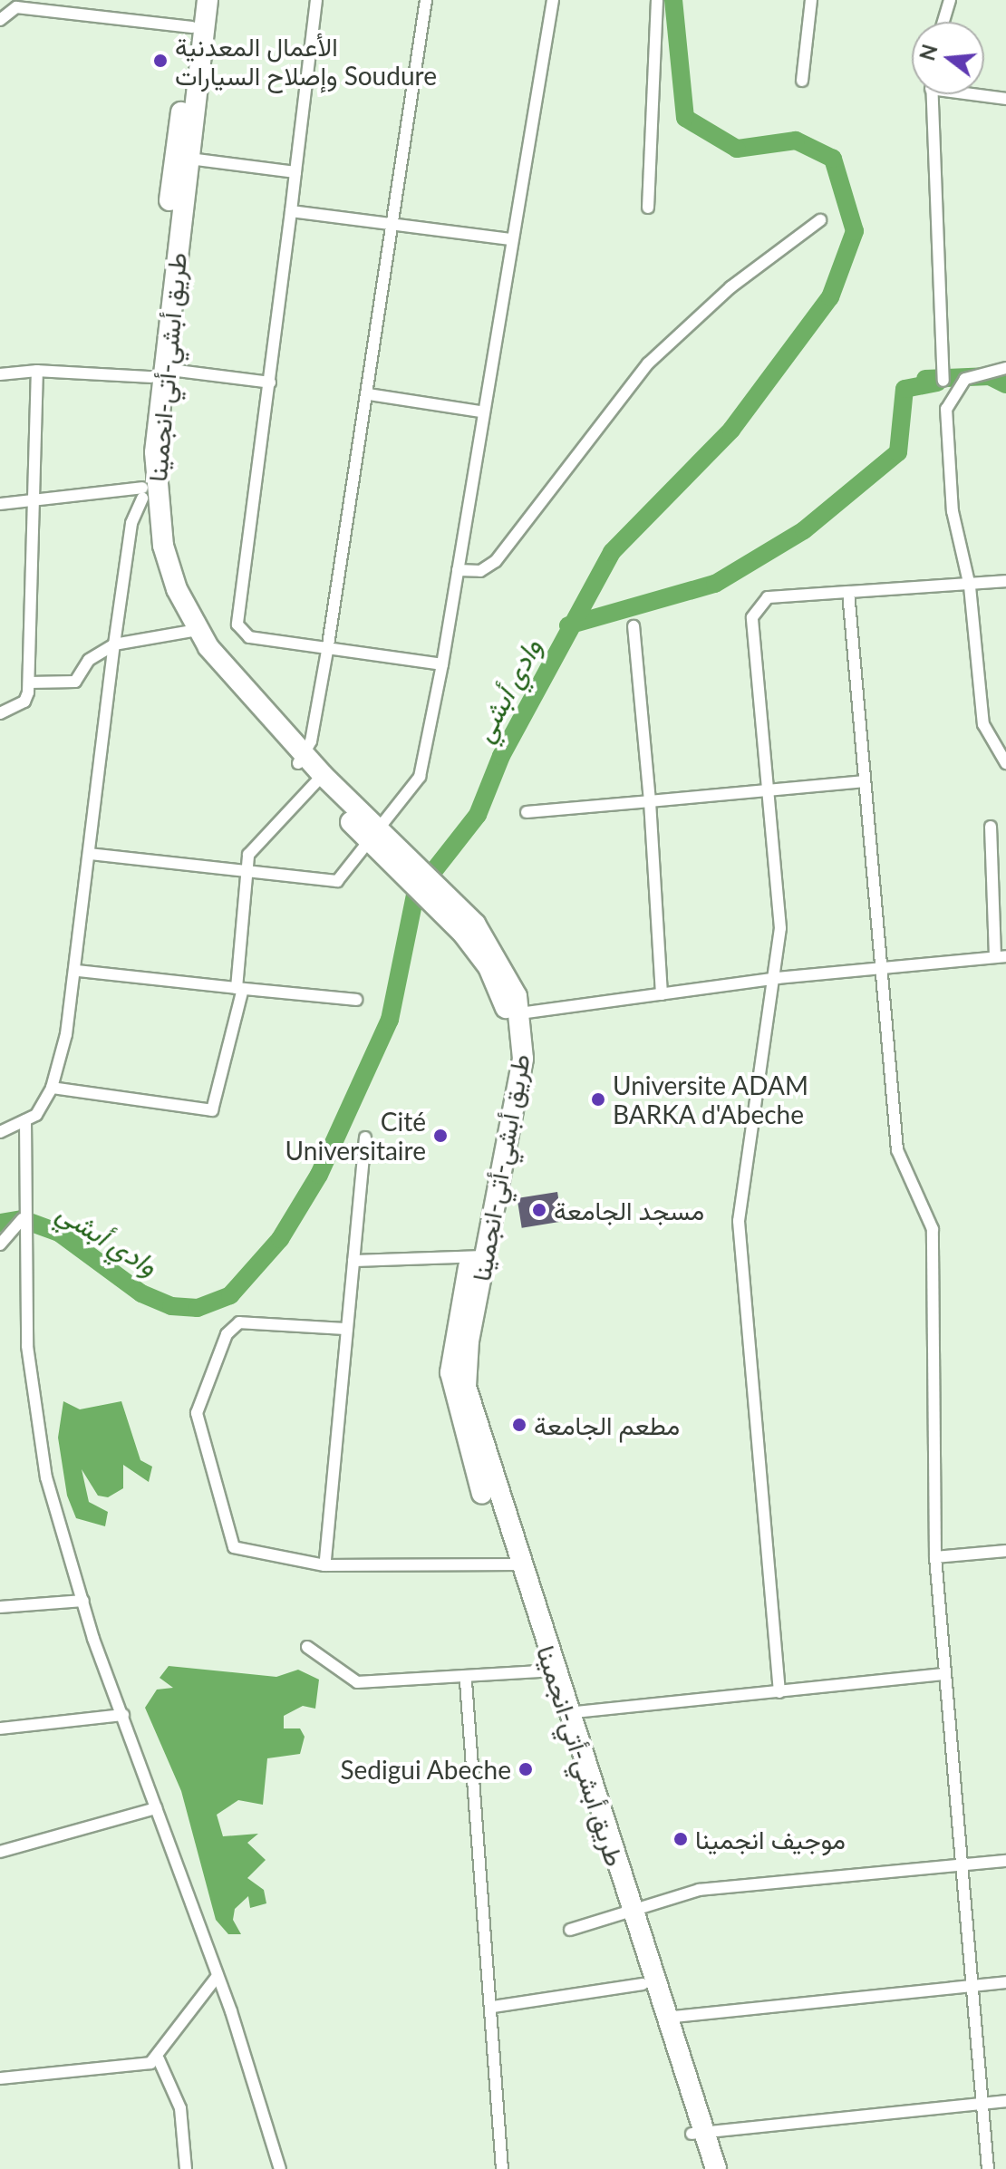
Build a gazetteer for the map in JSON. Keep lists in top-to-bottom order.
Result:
{
  "streets": {
    "highway": ["طريق أبشي-أتي-انجمينا"]
  },
  "water": ["وادي أبشي"],
  "places": [
    "الأعمال المعدنية وإصلاح السيارات Soudure",
    "Universite ADAM BARKA d'Abeche",
    "Cité Universitaire",
    "مسجد الجامعة",
    "مطعم الجامعة",
    "Sedigui Abeche",
    "موجيف انجمينا"
  ],
  "north": "left"
}
